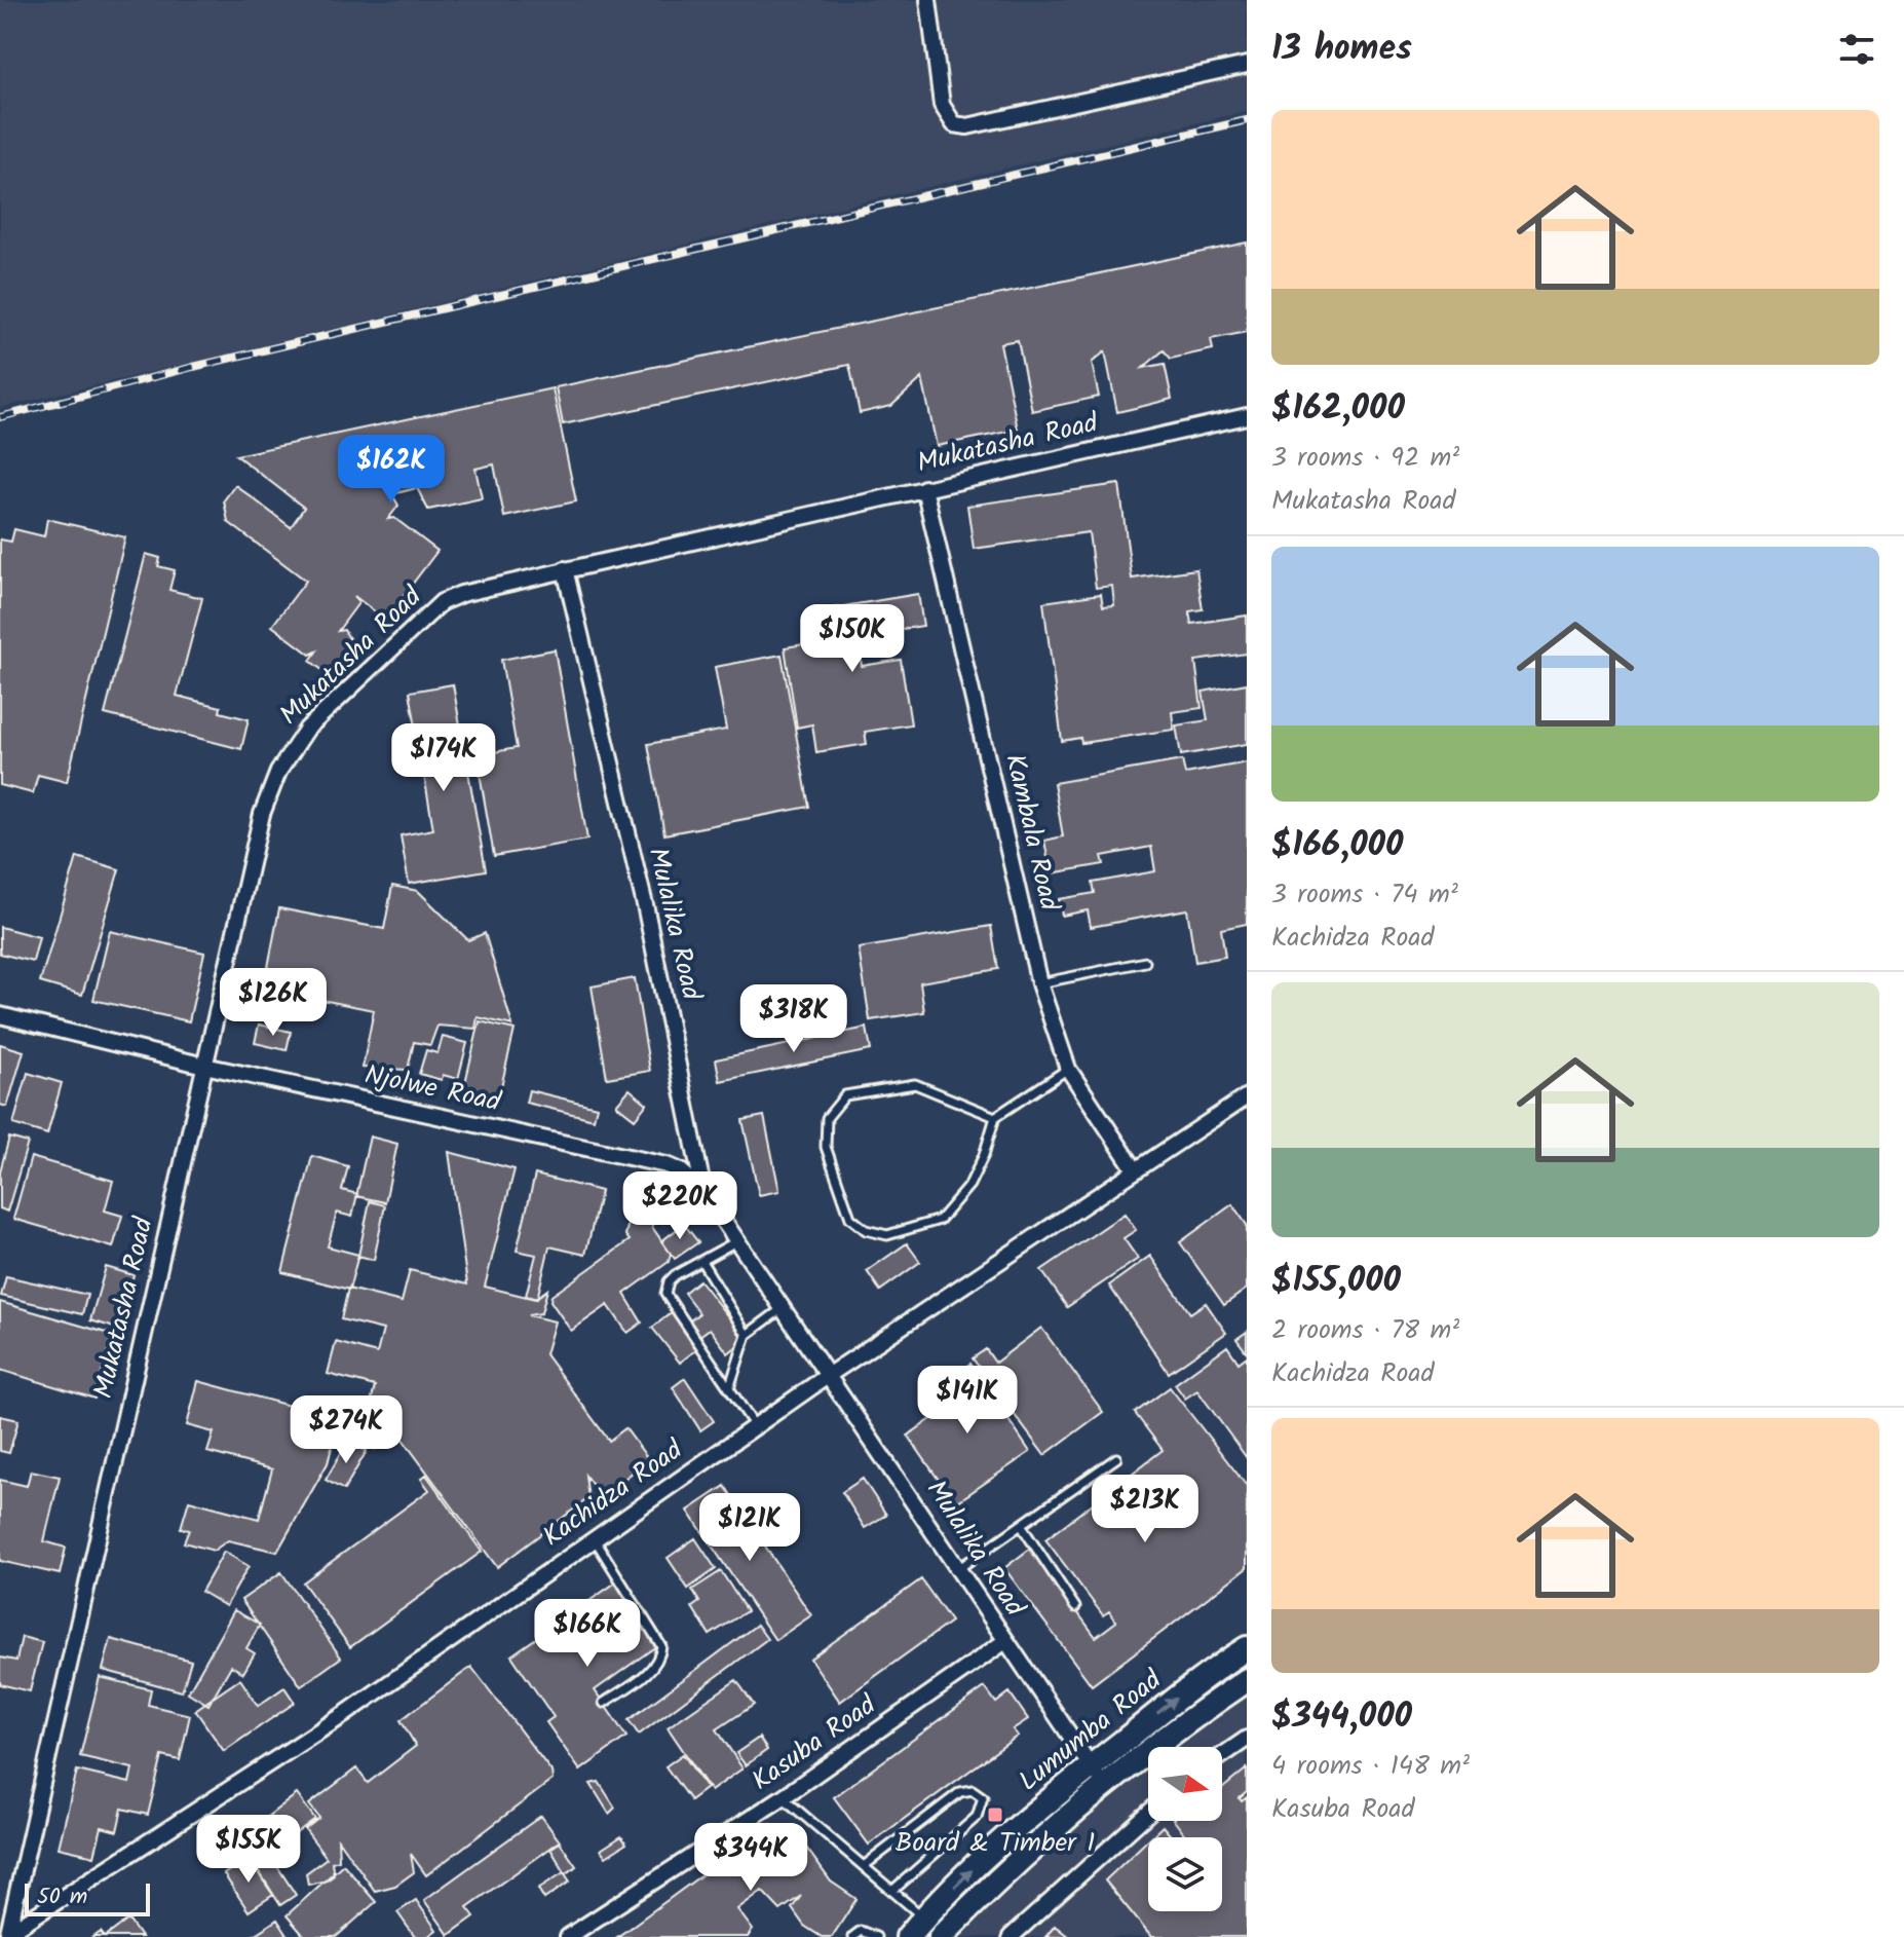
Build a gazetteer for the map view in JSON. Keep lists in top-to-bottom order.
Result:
{
  "streets": {
    "main road": ["Lumumba Road"],
    "street": [
      "Mukatasha Road",
      "Kambala Road",
      "Mulalika Road",
      "Njolwe Road",
      "Kachidza Road",
      "Kasuba Road"
    ]
  },
  "crossings": [
    ["Mukatasha Road", "Kambala Road"],
    ["Mukatasha Road", "Mulalika Road"],
    ["Mukatasha Road", "Njolwe Road"],
    ["Mukatasha Road", "Kachidza Road"],
    ["Kambala Road", "Kachidza Road"],
    ["Mulalika Road", "Njolwe Road"],
    ["Mulalika Road", "Kachidza Road"],
    ["Mulalika Road", "Lumumba Road"],
    ["Mulalika Road", "Kasuba Road"]
  ],
  "places": {
    "transit": ["Board & Timber 1"]
  },
  "scale_bar": "50 m",
  "north": "right",
  "page": {
    "heading": "13 homes",
    "list": [
      {
        "name": "$162,000",
        "note": "3 rooms · 92 m² · Mukatasha Road"
      },
      {
        "name": "$166,000",
        "note": "3 rooms · 74 m² · Kachidza Road"
      },
      {
        "name": "$155,000",
        "note": "2 rooms · 78 m² · Kachidza Road"
      },
      {
        "name": "$344,000",
        "note": "4 rooms · 148 m² · Kasuba Road"
      }
    ],
    "price": [
      "$162K",
      "$150K",
      "$174K",
      "$126K",
      "$318K",
      "$220K",
      "$141K",
      "$274K",
      "$213K",
      "$121K",
      "$166K",
      "$155K",
      "$344K"
    ],
    "scale": "50 m"
  }
}
